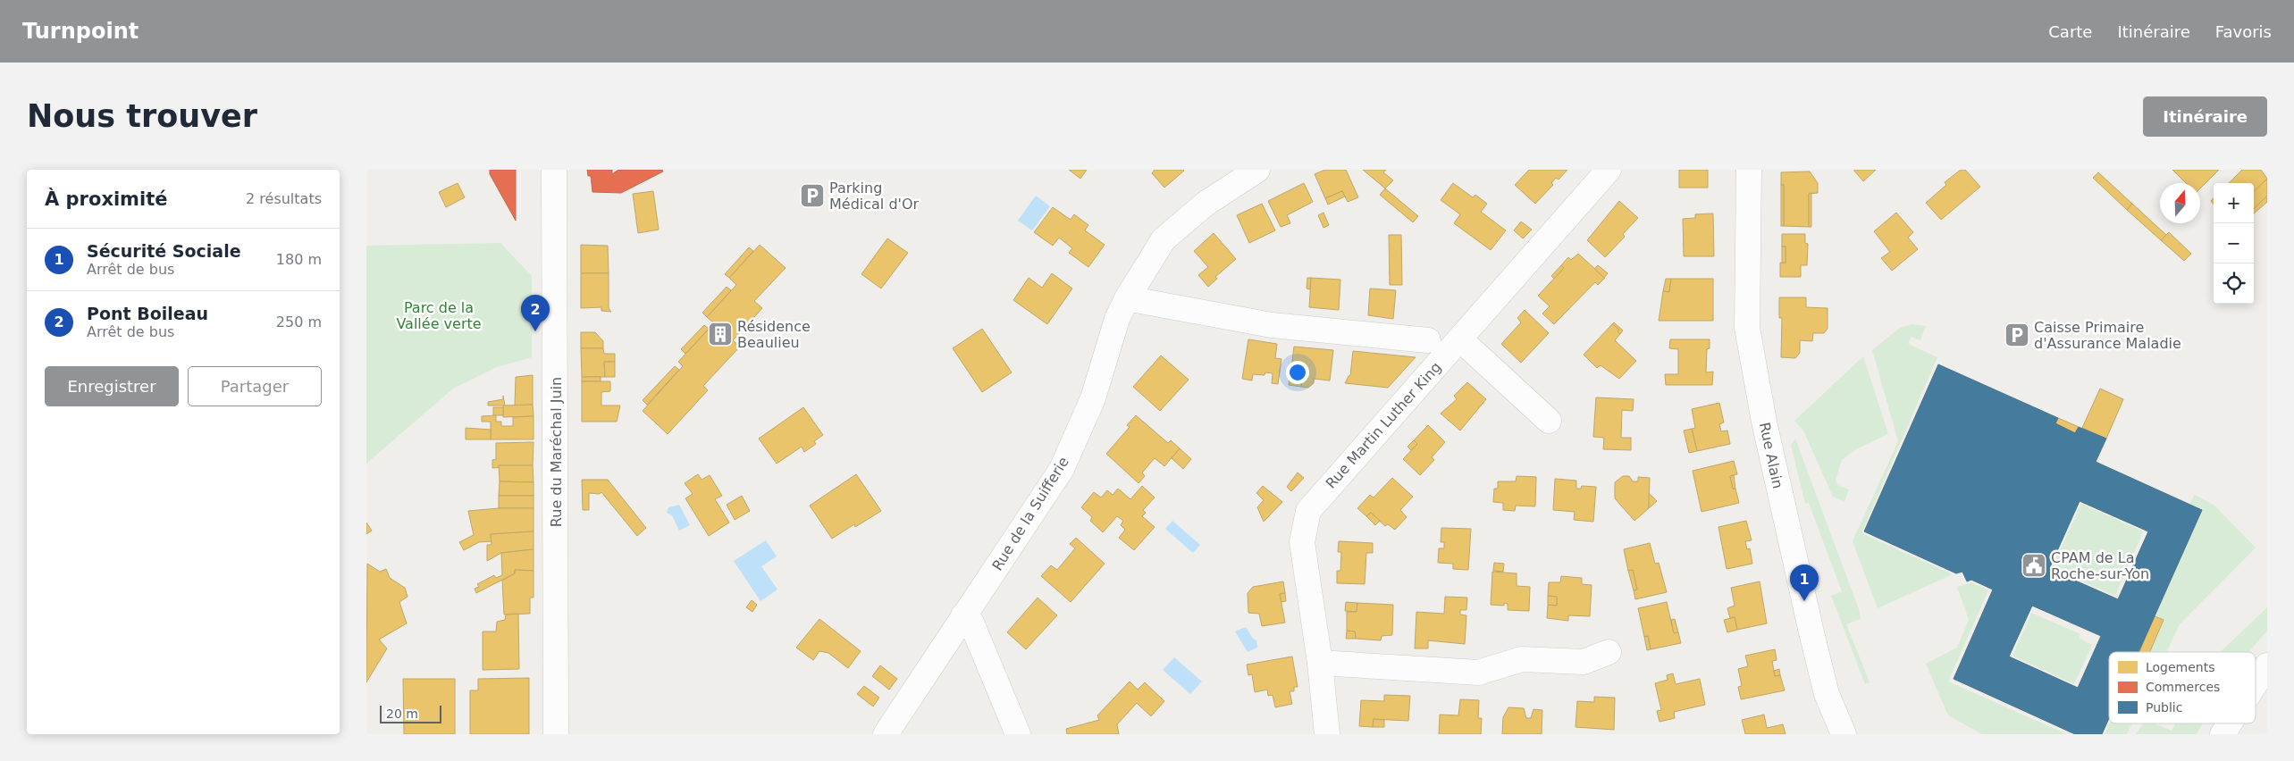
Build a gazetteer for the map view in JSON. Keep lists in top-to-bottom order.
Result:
{
  "streets": {
    "street": [
      "Rue Martin Luther King",
      "Rue du Maréchal Juin",
      "Rue Alain",
      "Rue de la Suifferie"
    ]
  },
  "parks": ["Parc de la Vallée verte"],
  "places": {
    "parking": ["Parking Médical d'Or", "Caisse Primaire d'Assurance Maladie"],
    "building": ["Résidence Beaulieu"],
    "public building": ["CPAM de La Roche-sur-Yon"]
  },
  "legend": ["Logements", "Commerces", "Public"],
  "scale_bar": "20 m",
  "north": "top",
  "page": {
    "header": "Turnpoint",
    "nav": ["Carte", "Itinéraire", "Favoris"],
    "buttons": [
      "Itinéraire",
      ["Enregistrer", "Partager"]
    ],
    "title": "Nous trouver",
    "heading": ["À proximité", "2 résultats"],
    "map_buttons": ["+", "−"],
    "list": [
      {
        "mark": "1",
        "name": "Sécurité Sociale",
        "note": "Arrêt de bus",
        "value": "180 m"
      },
      {
        "mark": "2",
        "name": "Pont Boileau",
        "note": "Arrêt de bus",
        "value": "250 m"
      }
    ],
    "pins": ["2", "1"],
    "scale": "20 m"
  }
}
